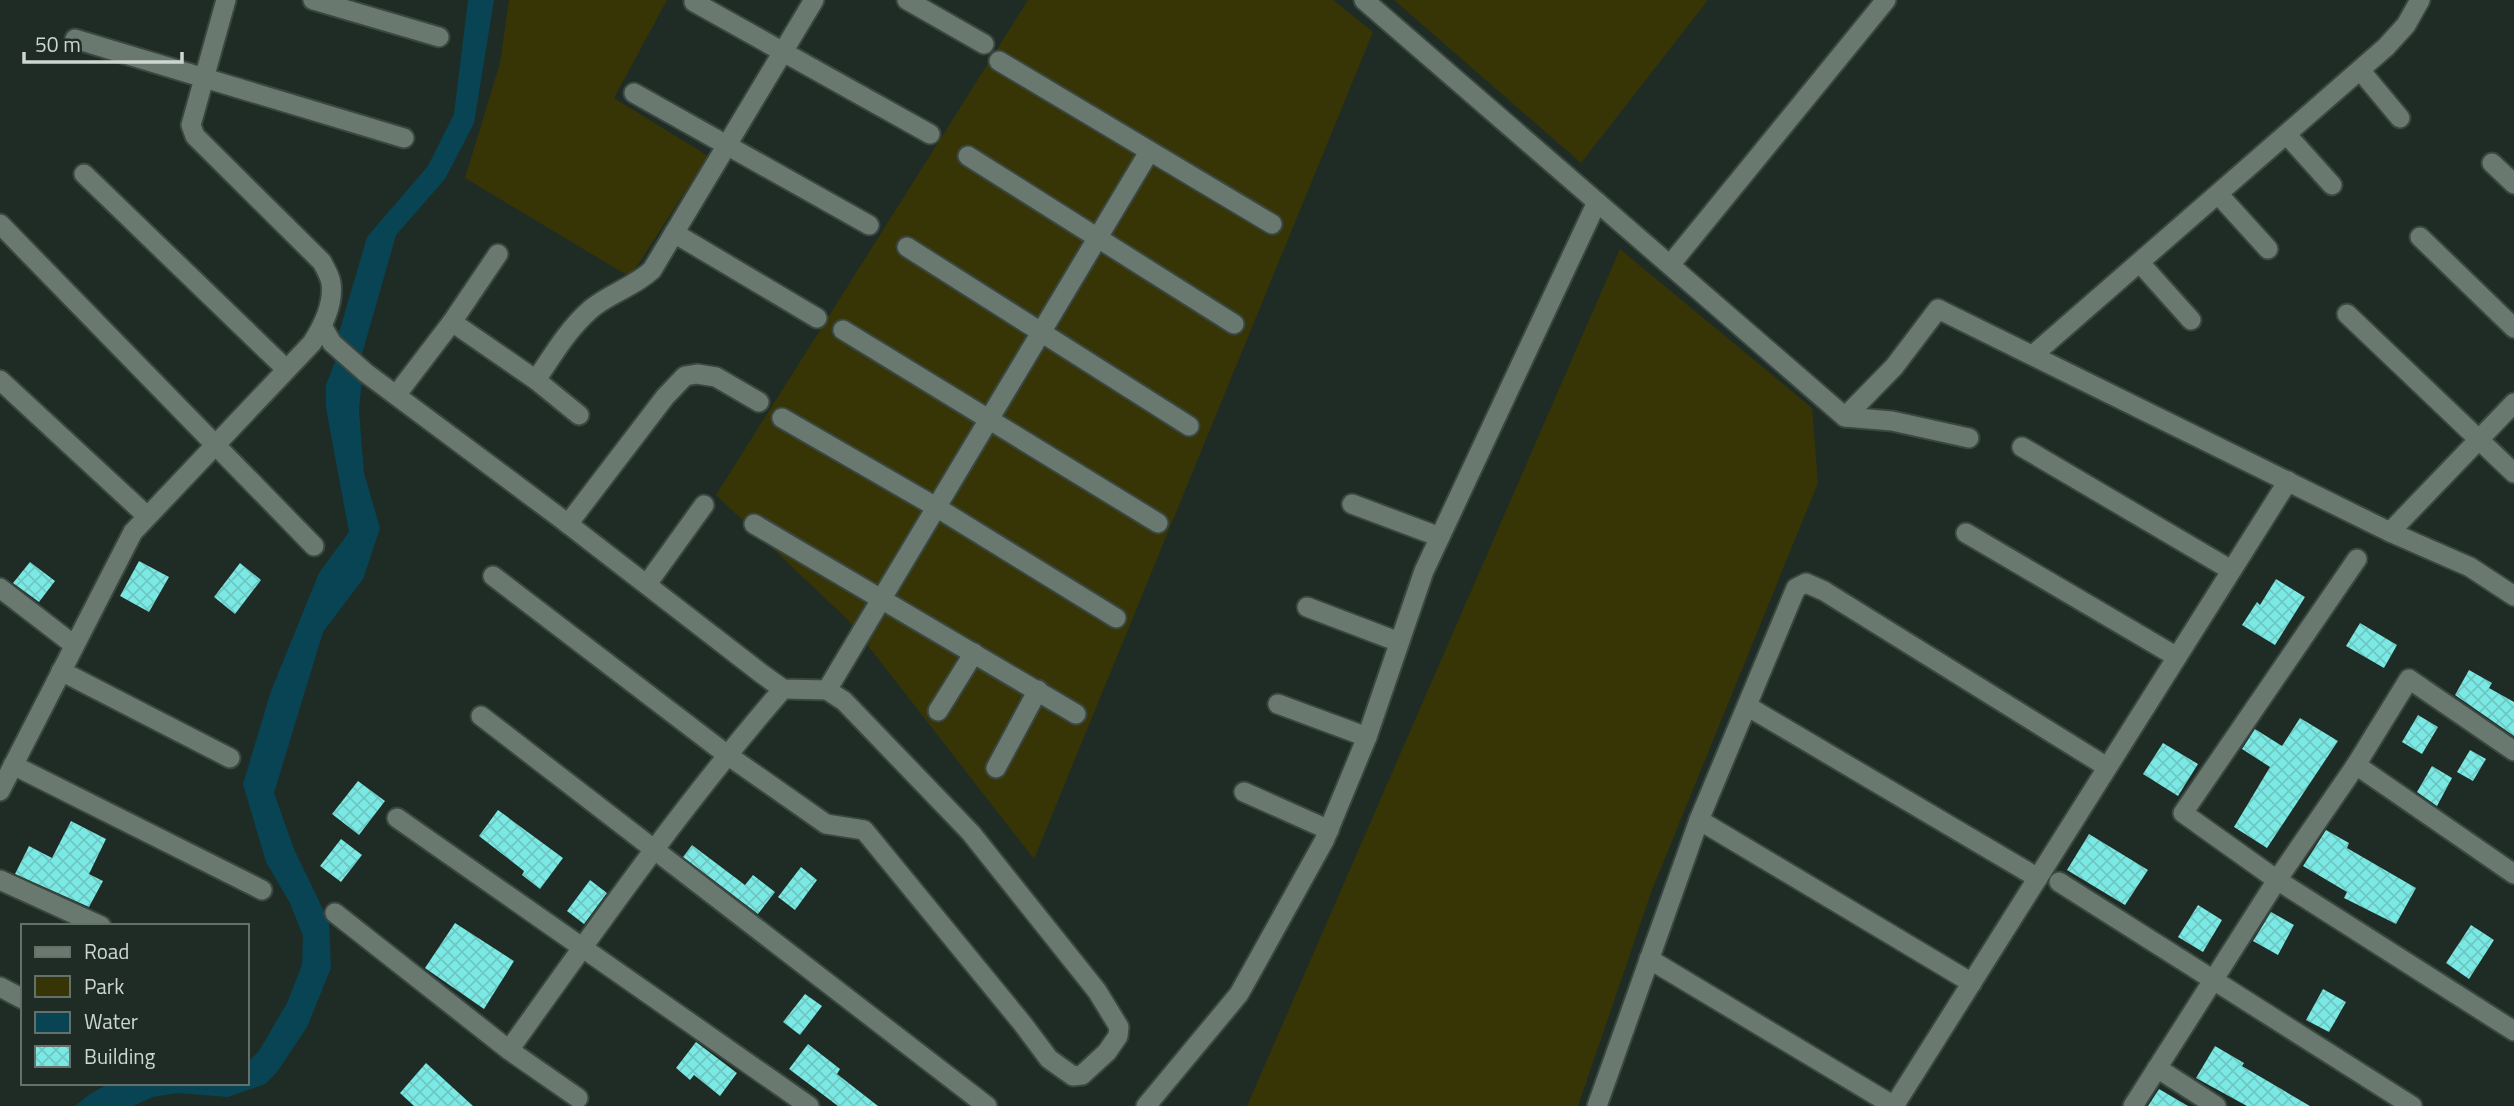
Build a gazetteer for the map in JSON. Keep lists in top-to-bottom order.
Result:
{
  "legend": [
    "Road",
    "Park",
    "Water",
    "Building"
  ],
  "scale_bar": "50 m"
}
